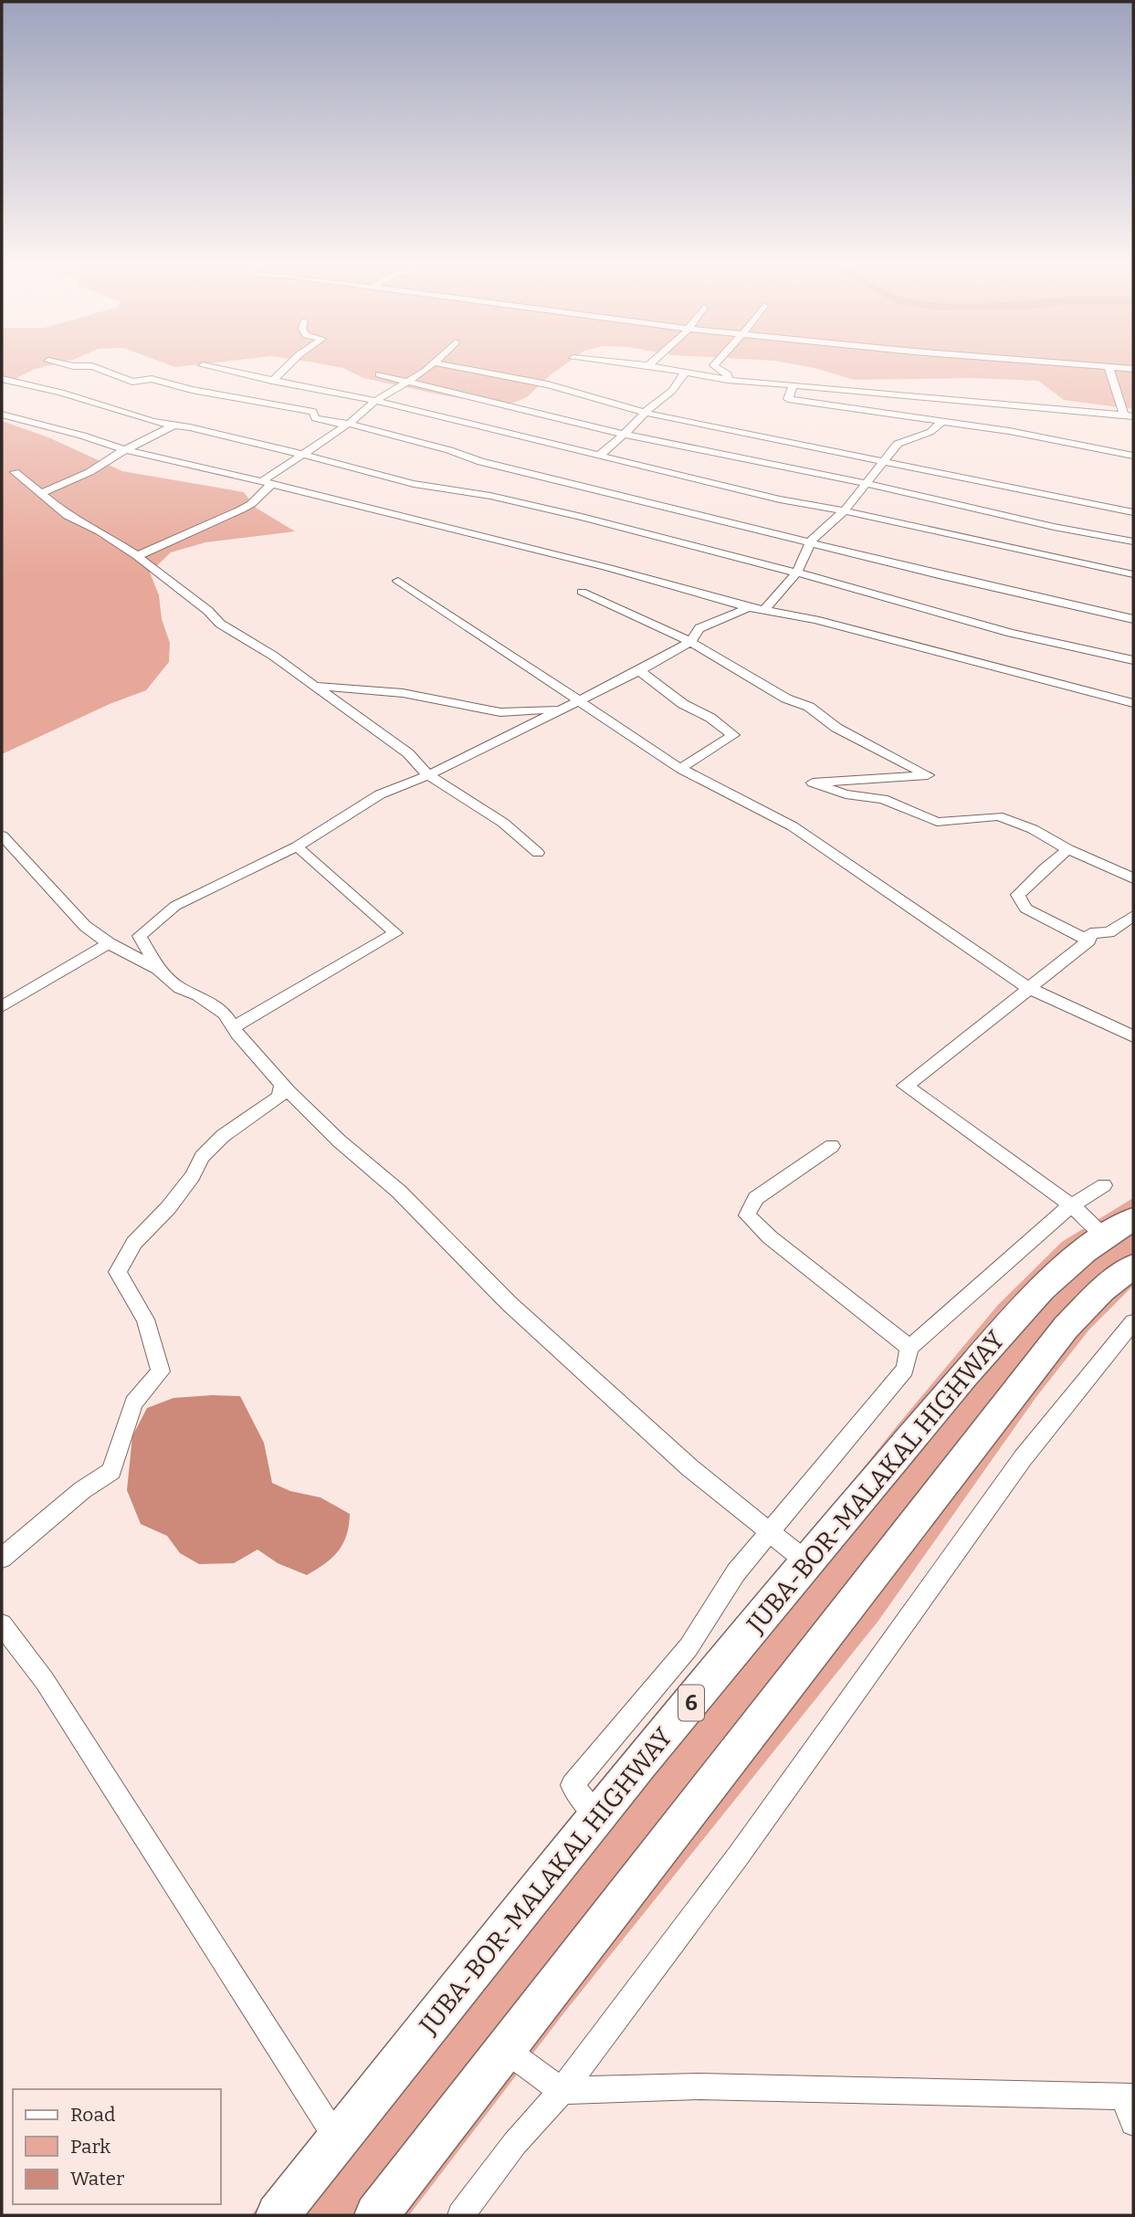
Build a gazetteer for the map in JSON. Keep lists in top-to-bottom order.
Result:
{
  "streets": {
    "highway": ["JUBA-BOR-MALAKAL HIGHWAY", "6"]
  },
  "legend": ["Road", "Park", "Water"]
}
